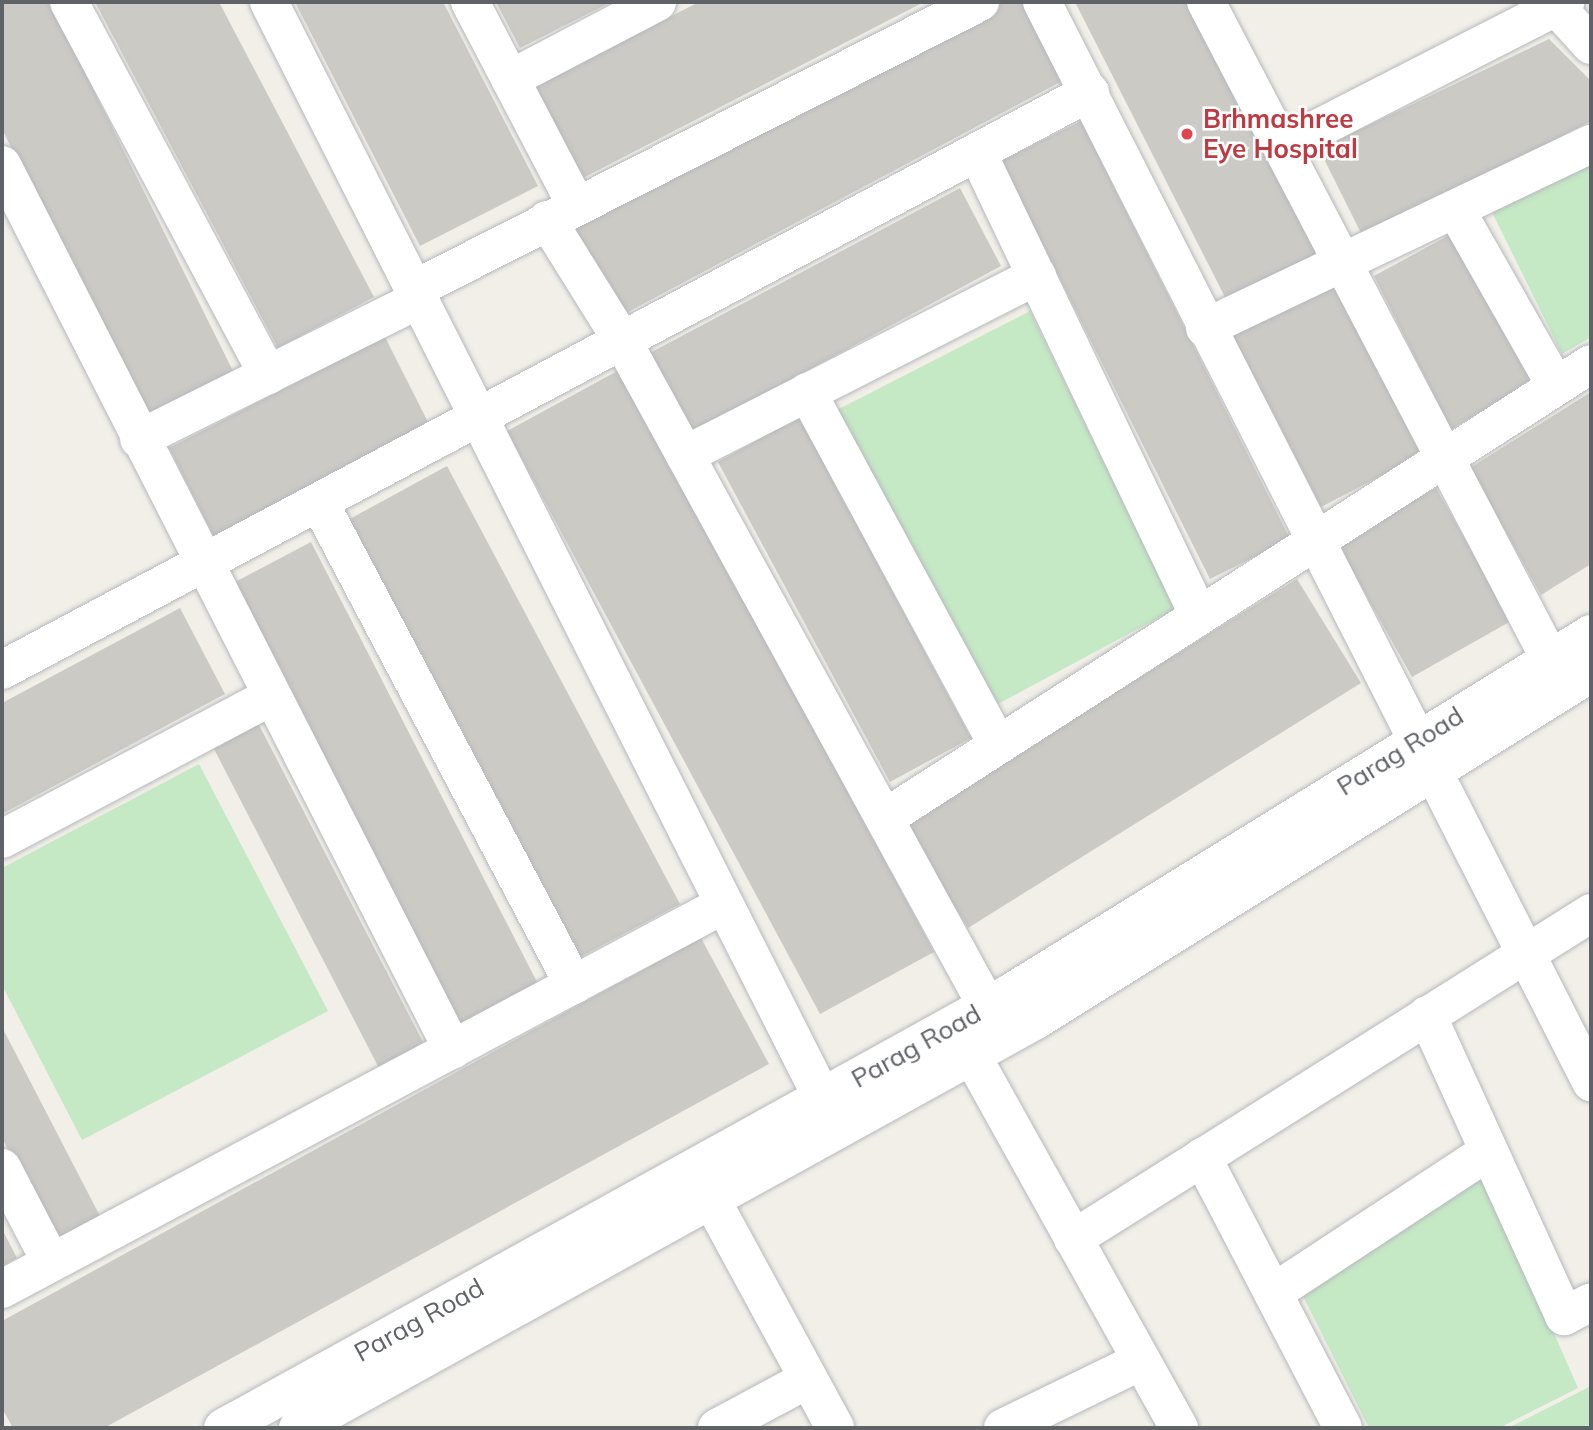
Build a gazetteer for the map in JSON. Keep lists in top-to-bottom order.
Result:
{
  "streets": {
    "street": ["Parag Road"]
  },
  "places": ["Brhmashree Eye Hospital"]
}
